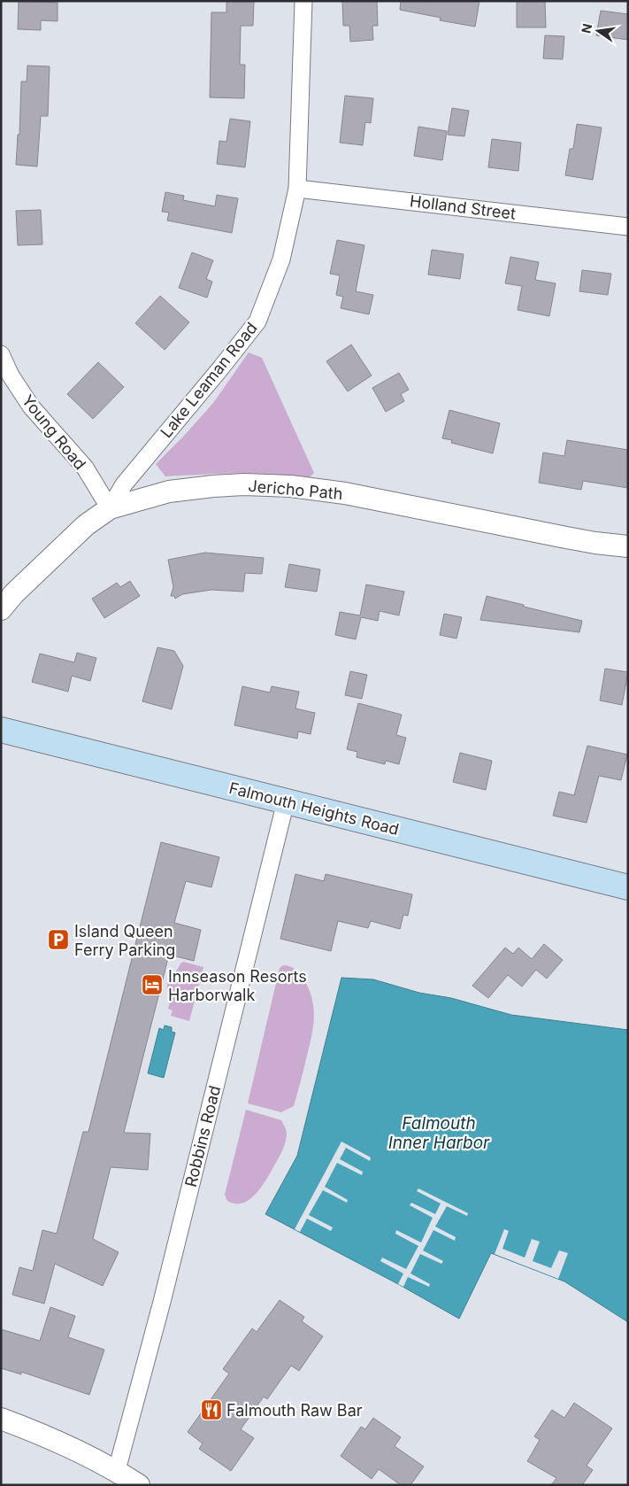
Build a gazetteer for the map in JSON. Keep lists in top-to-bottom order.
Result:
{
  "streets": {
    "main road": ["Falmouth Heights Road"],
    "street": [
      "Holland Street",
      "Lake Leaman Road",
      "Young Road",
      "Jericho Path",
      "Robbins Road"
    ]
  },
  "crossings": [
    ["Holland Street", "Lake Leaman Road"],
    ["Lake Leaman Road", "Young Road"],
    ["Lake Leaman Road", "Jericho Path"],
    ["Young Road", "Jericho Path"],
    ["Falmouth Heights Road", "Robbins Road"]
  ],
  "water": ["Falmouth Inner Harbor"],
  "places": {
    "parking": ["Island Queen Ferry Parking"],
    "hotel": ["Innseason Resorts Harborwalk"],
    "restaurant": ["Falmouth Raw Bar"]
  },
  "north": "left"
}
